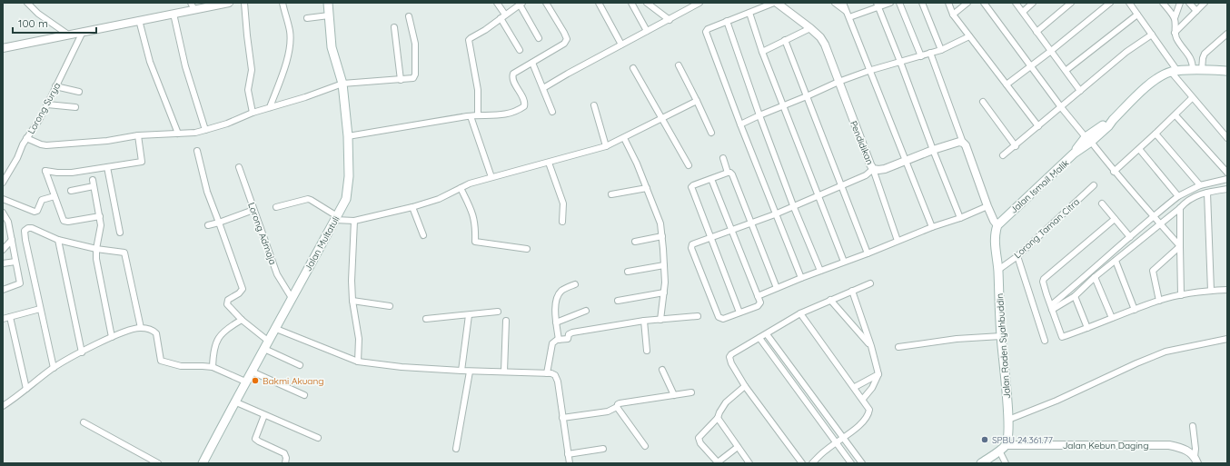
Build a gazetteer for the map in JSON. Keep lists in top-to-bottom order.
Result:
{
  "streets": {
    "main road": ["Jalan Ismail Malik", "Jalan Multatuli", "Jalan Raden Syahbuddin"],
    "street": [
      "Lorong Surya",
      "Pendidikan",
      "Lorong Taman Citra",
      "Lorong Admaja",
      "Jalan Kebun Daging"
    ]
  },
  "crossings": [
    ["Jalan Ismail Malik", "Jalan Raden Syahbuddin"],
    ["Lorong Taman Citra", "Jalan Raden Syahbuddin"],
    ["Lorong Admaja", "Jalan Multatuli"],
    ["Jalan Raden Syahbuddin", "Jalan Kebun Daging"]
  ],
  "places": ["Bakmi Akuang", "SPBU 24.361.77"],
  "scale_bar": "100 m"
}
